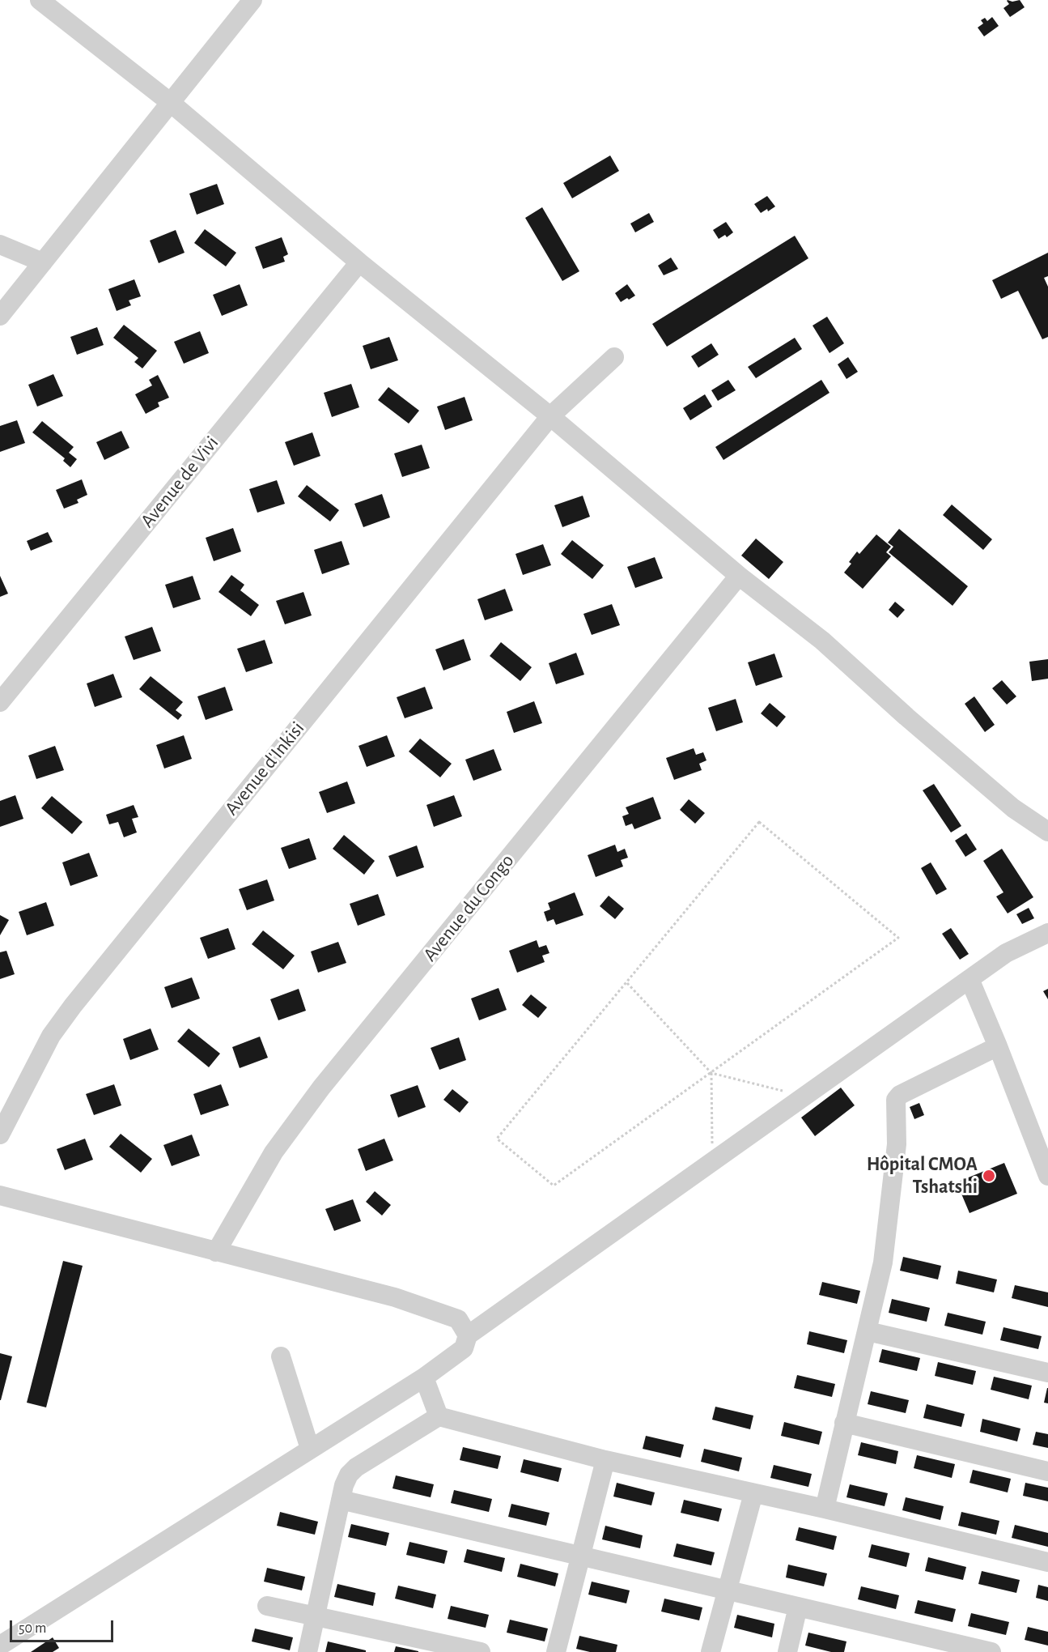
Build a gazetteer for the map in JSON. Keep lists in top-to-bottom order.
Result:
{
  "streets": {
    "street": ["Avenue de Vivi", "Avenue d'Inkisi", "Avenue du Congo"]
  },
  "places": ["Hôpital CMOA Tshatshi"],
  "scale_bar": "50 m"
}
